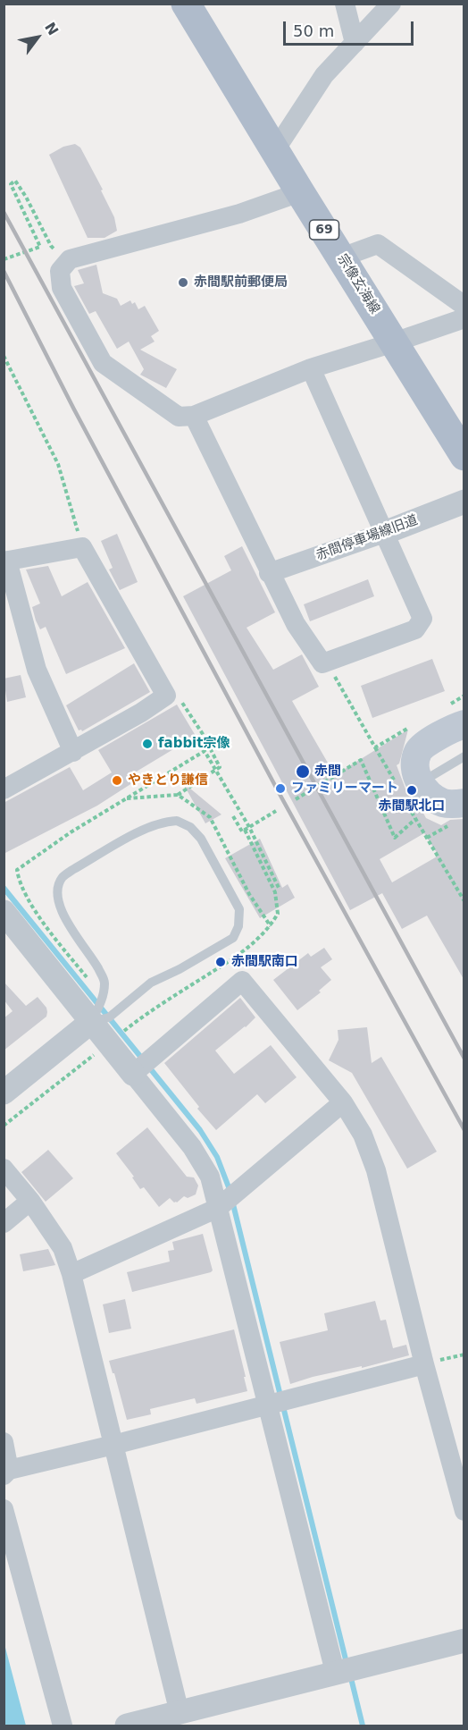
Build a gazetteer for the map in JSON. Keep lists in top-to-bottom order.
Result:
{
  "streets": {
    "main road": ["69", "宗像玄海線"],
    "street": ["赤間停車場線旧道"]
  },
  "places": [
    "赤間駅前郵便局",
    "fabbit宗像",
    "赤間",
    "やきとり謙信",
    "ファミリーマート",
    "赤間駅北口",
    "赤間駅南口"
  ],
  "scale_bar": "50 m",
  "north": "top right"
}
